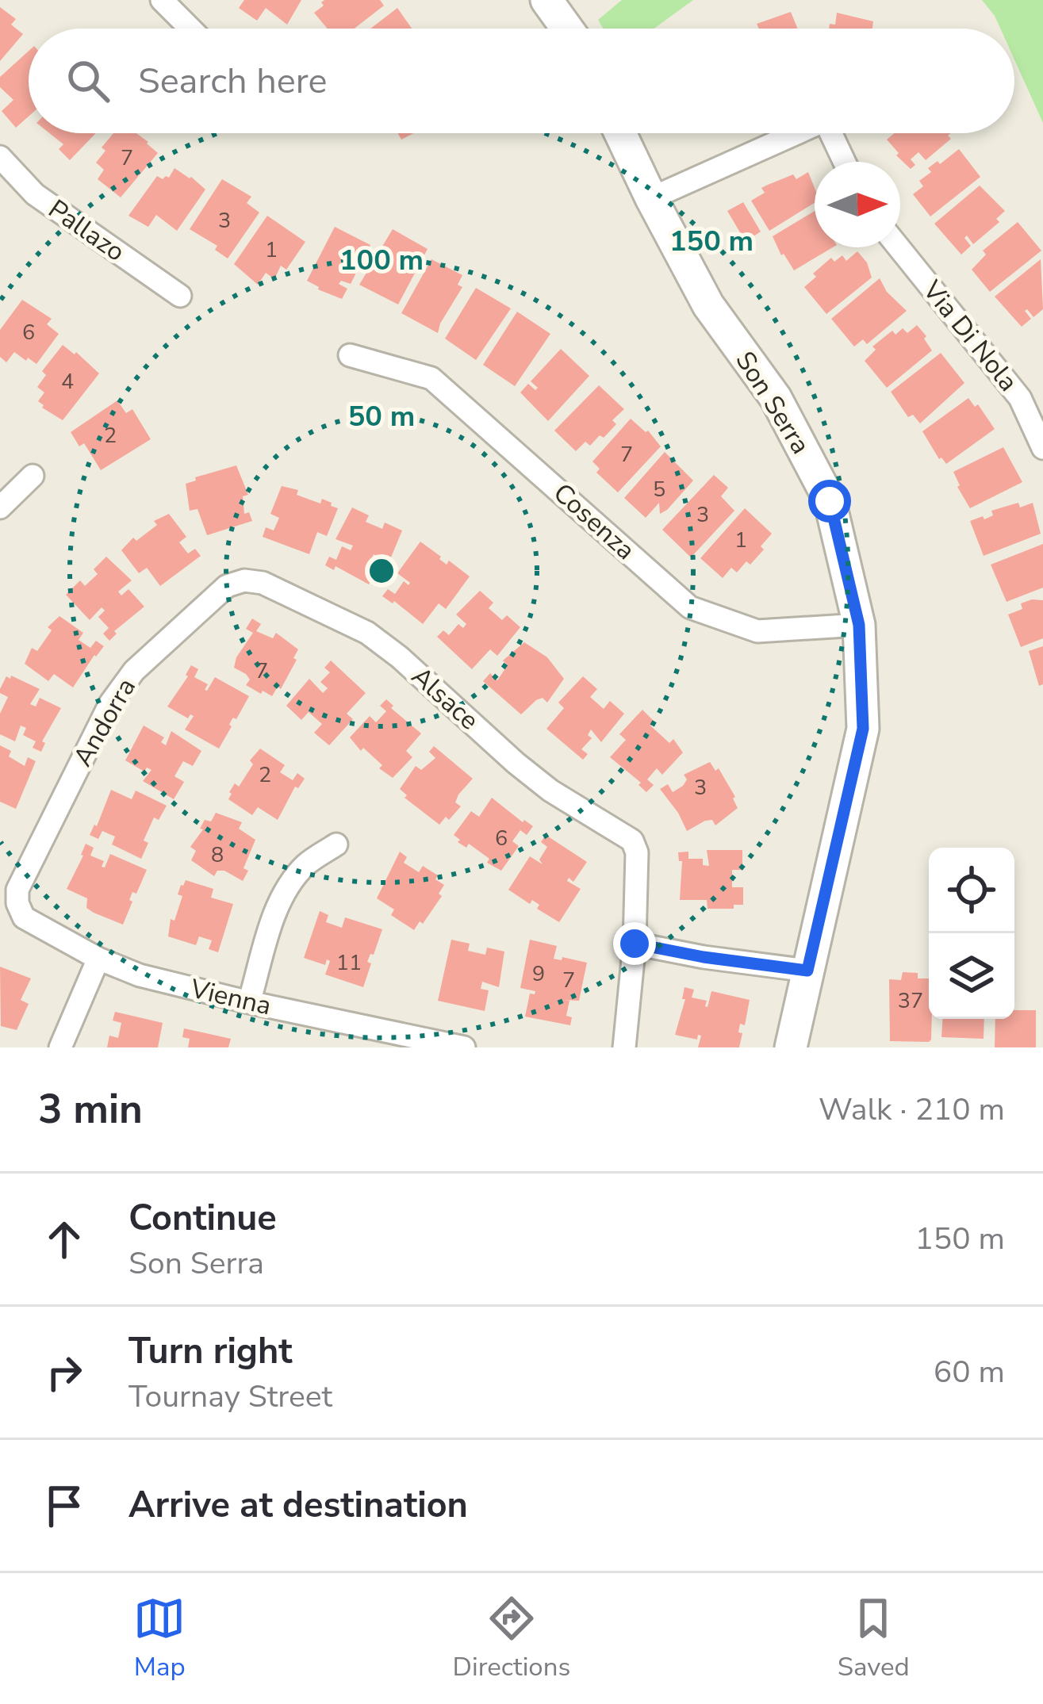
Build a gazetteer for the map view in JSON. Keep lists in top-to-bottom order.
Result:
{
  "streets": {
    "street": [
      "Pallazo",
      "Via Di Nola",
      "Son Serra",
      "Cosenza",
      "Alsace",
      "Andorra",
      "Vienna"
    ]
  },
  "crossings": [
    ["Son Serra", "Cosenza"],
    ["Alsace", "Andorra"],
    ["Andorra", "Vienna"]
  ],
  "house_numbers": [
    "7",
    "3",
    "1",
    "6",
    "4",
    "2",
    "7",
    "5",
    "3",
    "1",
    "7",
    "2",
    "3",
    "6",
    "8",
    "11",
    "9",
    "7",
    "37"
  ],
  "north": "right",
  "page": {
    "search": "Search here",
    "heading": ["3 min", "Walk · 210 m"],
    "list": [
      ["Continue", "Son Serra", "150 m"],
      ["Turn right", "Tournay Street", "60 m"],
      "Arrive at destination"
    ],
    "nav": ["Map", "Directions", "Saved"]
  },
  "rings": ["150 m", "100 m", "50 m"]
}
